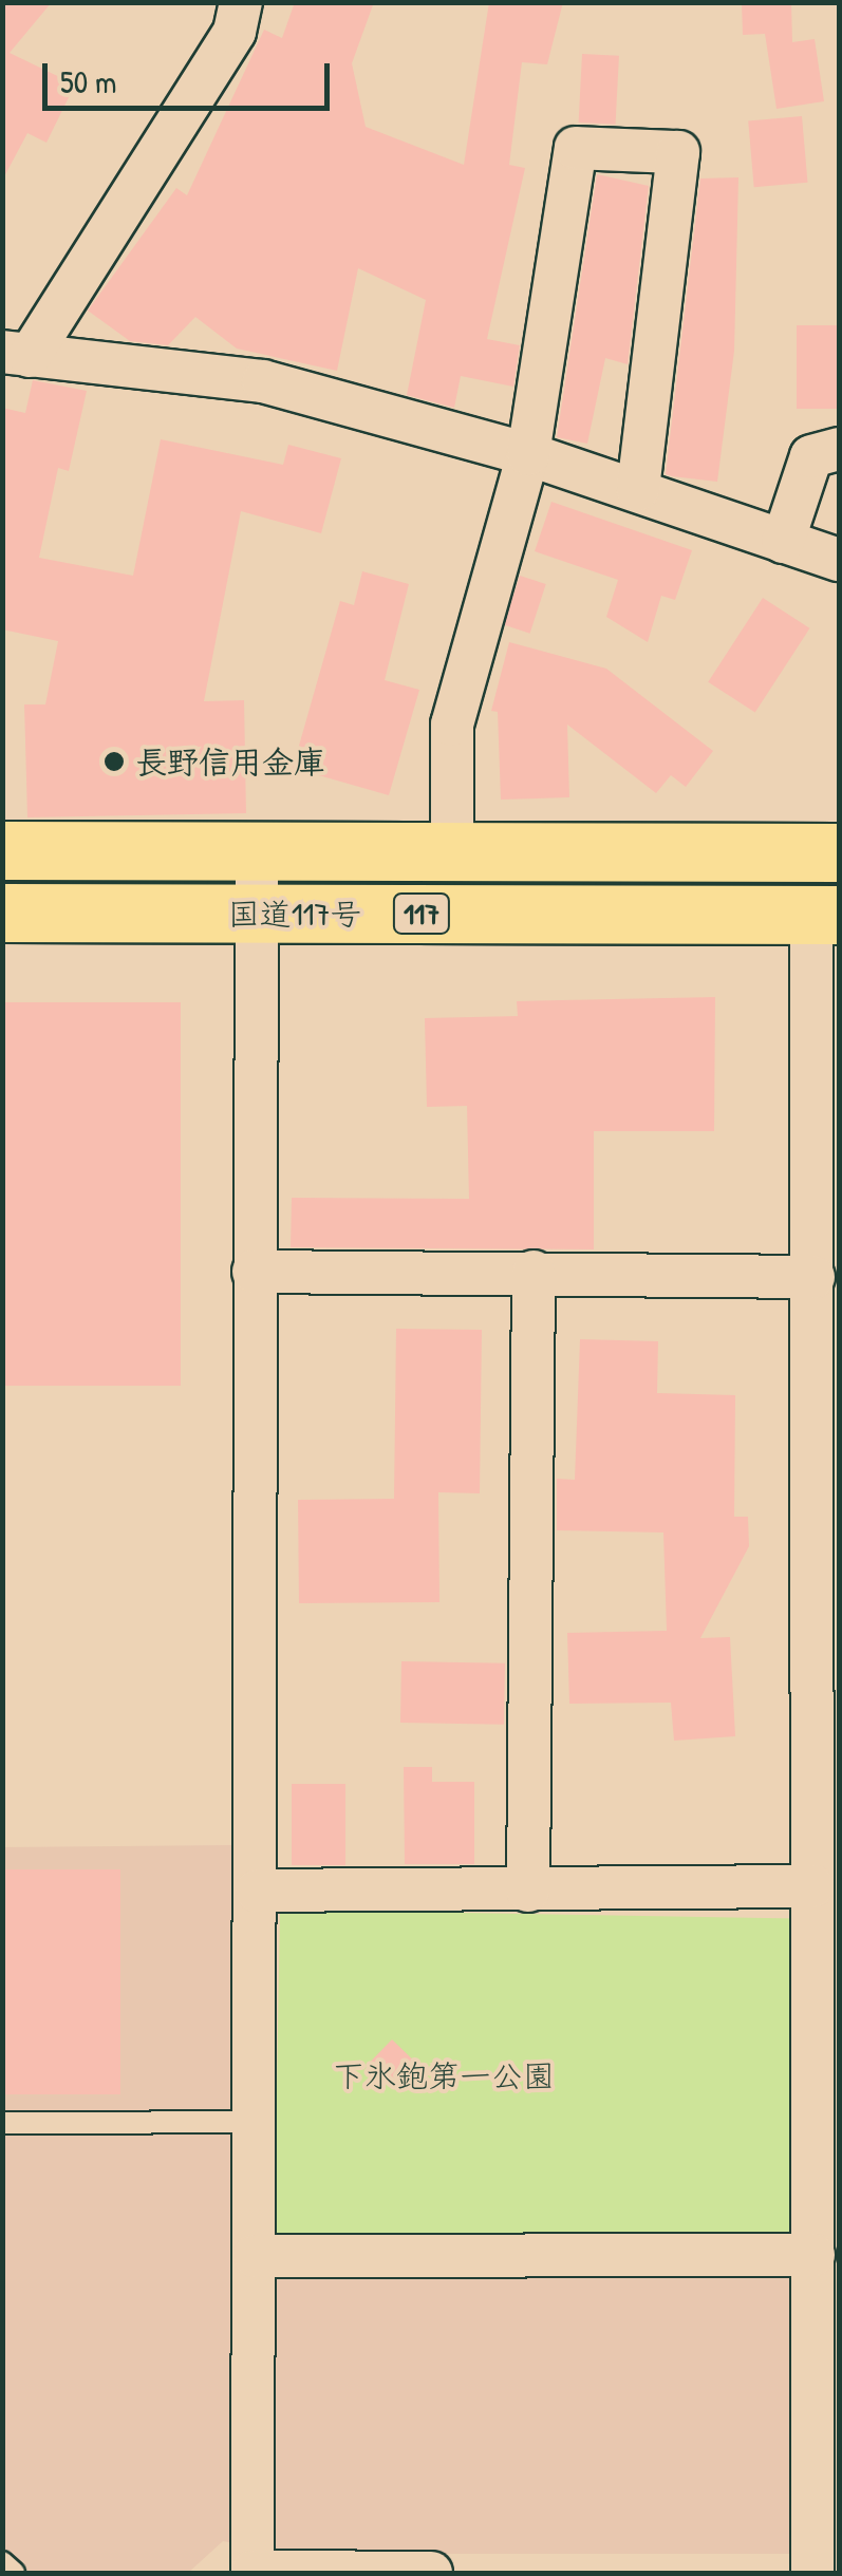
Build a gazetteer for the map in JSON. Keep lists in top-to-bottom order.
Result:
{
  "streets": {
    "highway": ["国道117号", "117"]
  },
  "parks": ["下氷鉋第一公園"],
  "places": ["長野信用金庫"],
  "scale_bar": "50 m"
}
